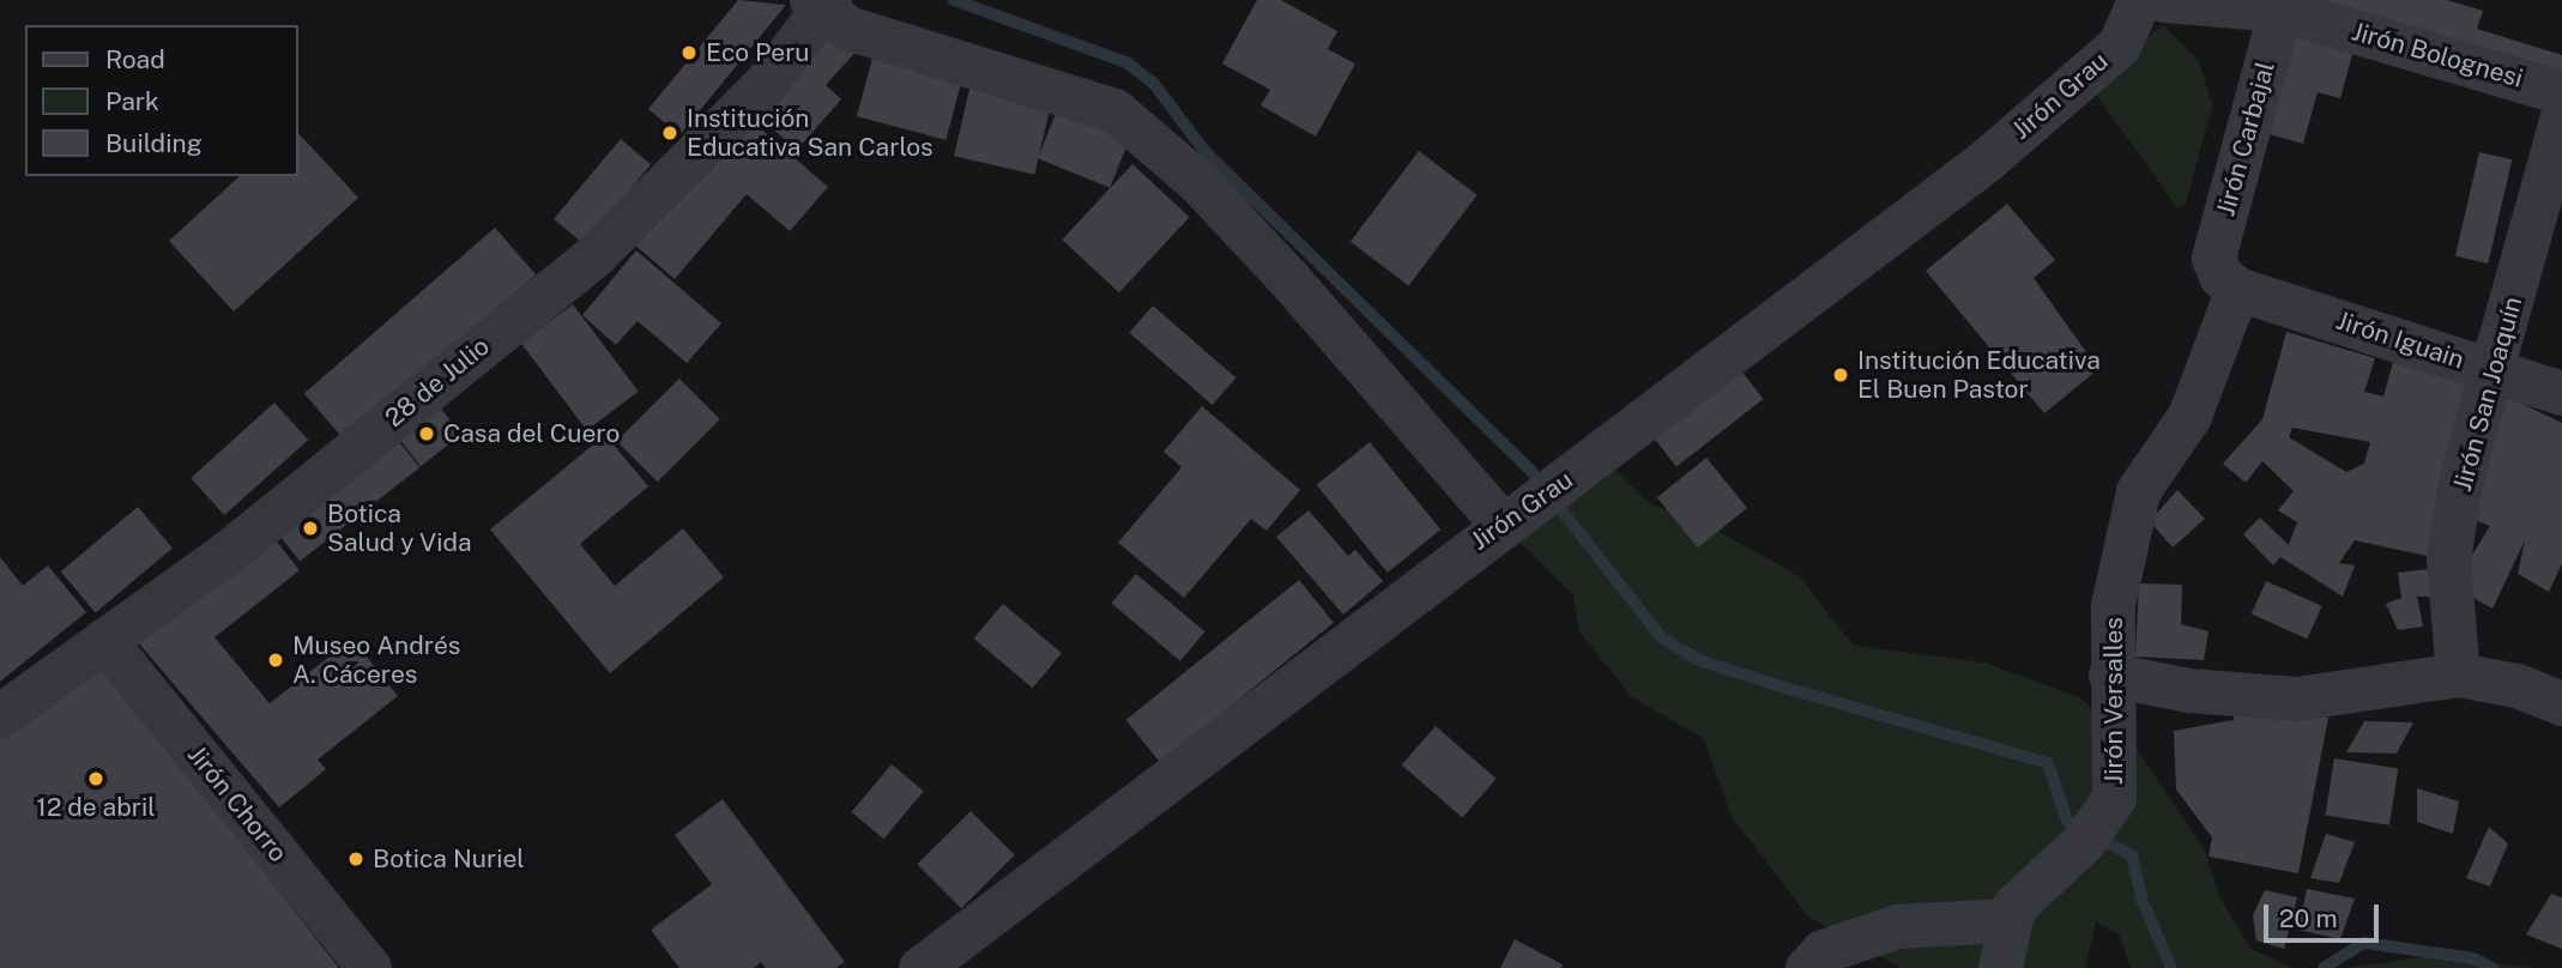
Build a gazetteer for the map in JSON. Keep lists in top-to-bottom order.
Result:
{
  "streets": {
    "street": [
      "Jirón Bolognesi",
      "Jirón Grau",
      "Jirón Carbajal",
      "Jirón Iguain",
      "28 de Julio",
      "Jirón San Joaquín",
      "Jirón Versalles",
      "Jirón Chorro"
    ]
  },
  "crossings": [
    ["Jirón Bolognesi", "Jirón Carbajal"],
    ["Jirón Carbajal", "Jirón Iguain"],
    ["Jirón Carbajal", "Jirón Versalles"],
    ["Jirón Iguain", "Jirón San Joaquín"],
    ["Jirón Iguain", "Jirón Versalles"],
    ["28 de Julio", "Jirón Chorro"]
  ],
  "places": [
    "Eco Peru",
    "Institución Educativa San Carlos",
    "Institución Educativa El Buen Pastor",
    "Casa del Cuero",
    "Botica Salud y Vida",
    "Museo Andrés A. Cáceres",
    "12 de abril",
    "Botica Nuriel"
  ],
  "legend": ["Road", "Park", "Building"],
  "scale_bar": "20 m"
}
